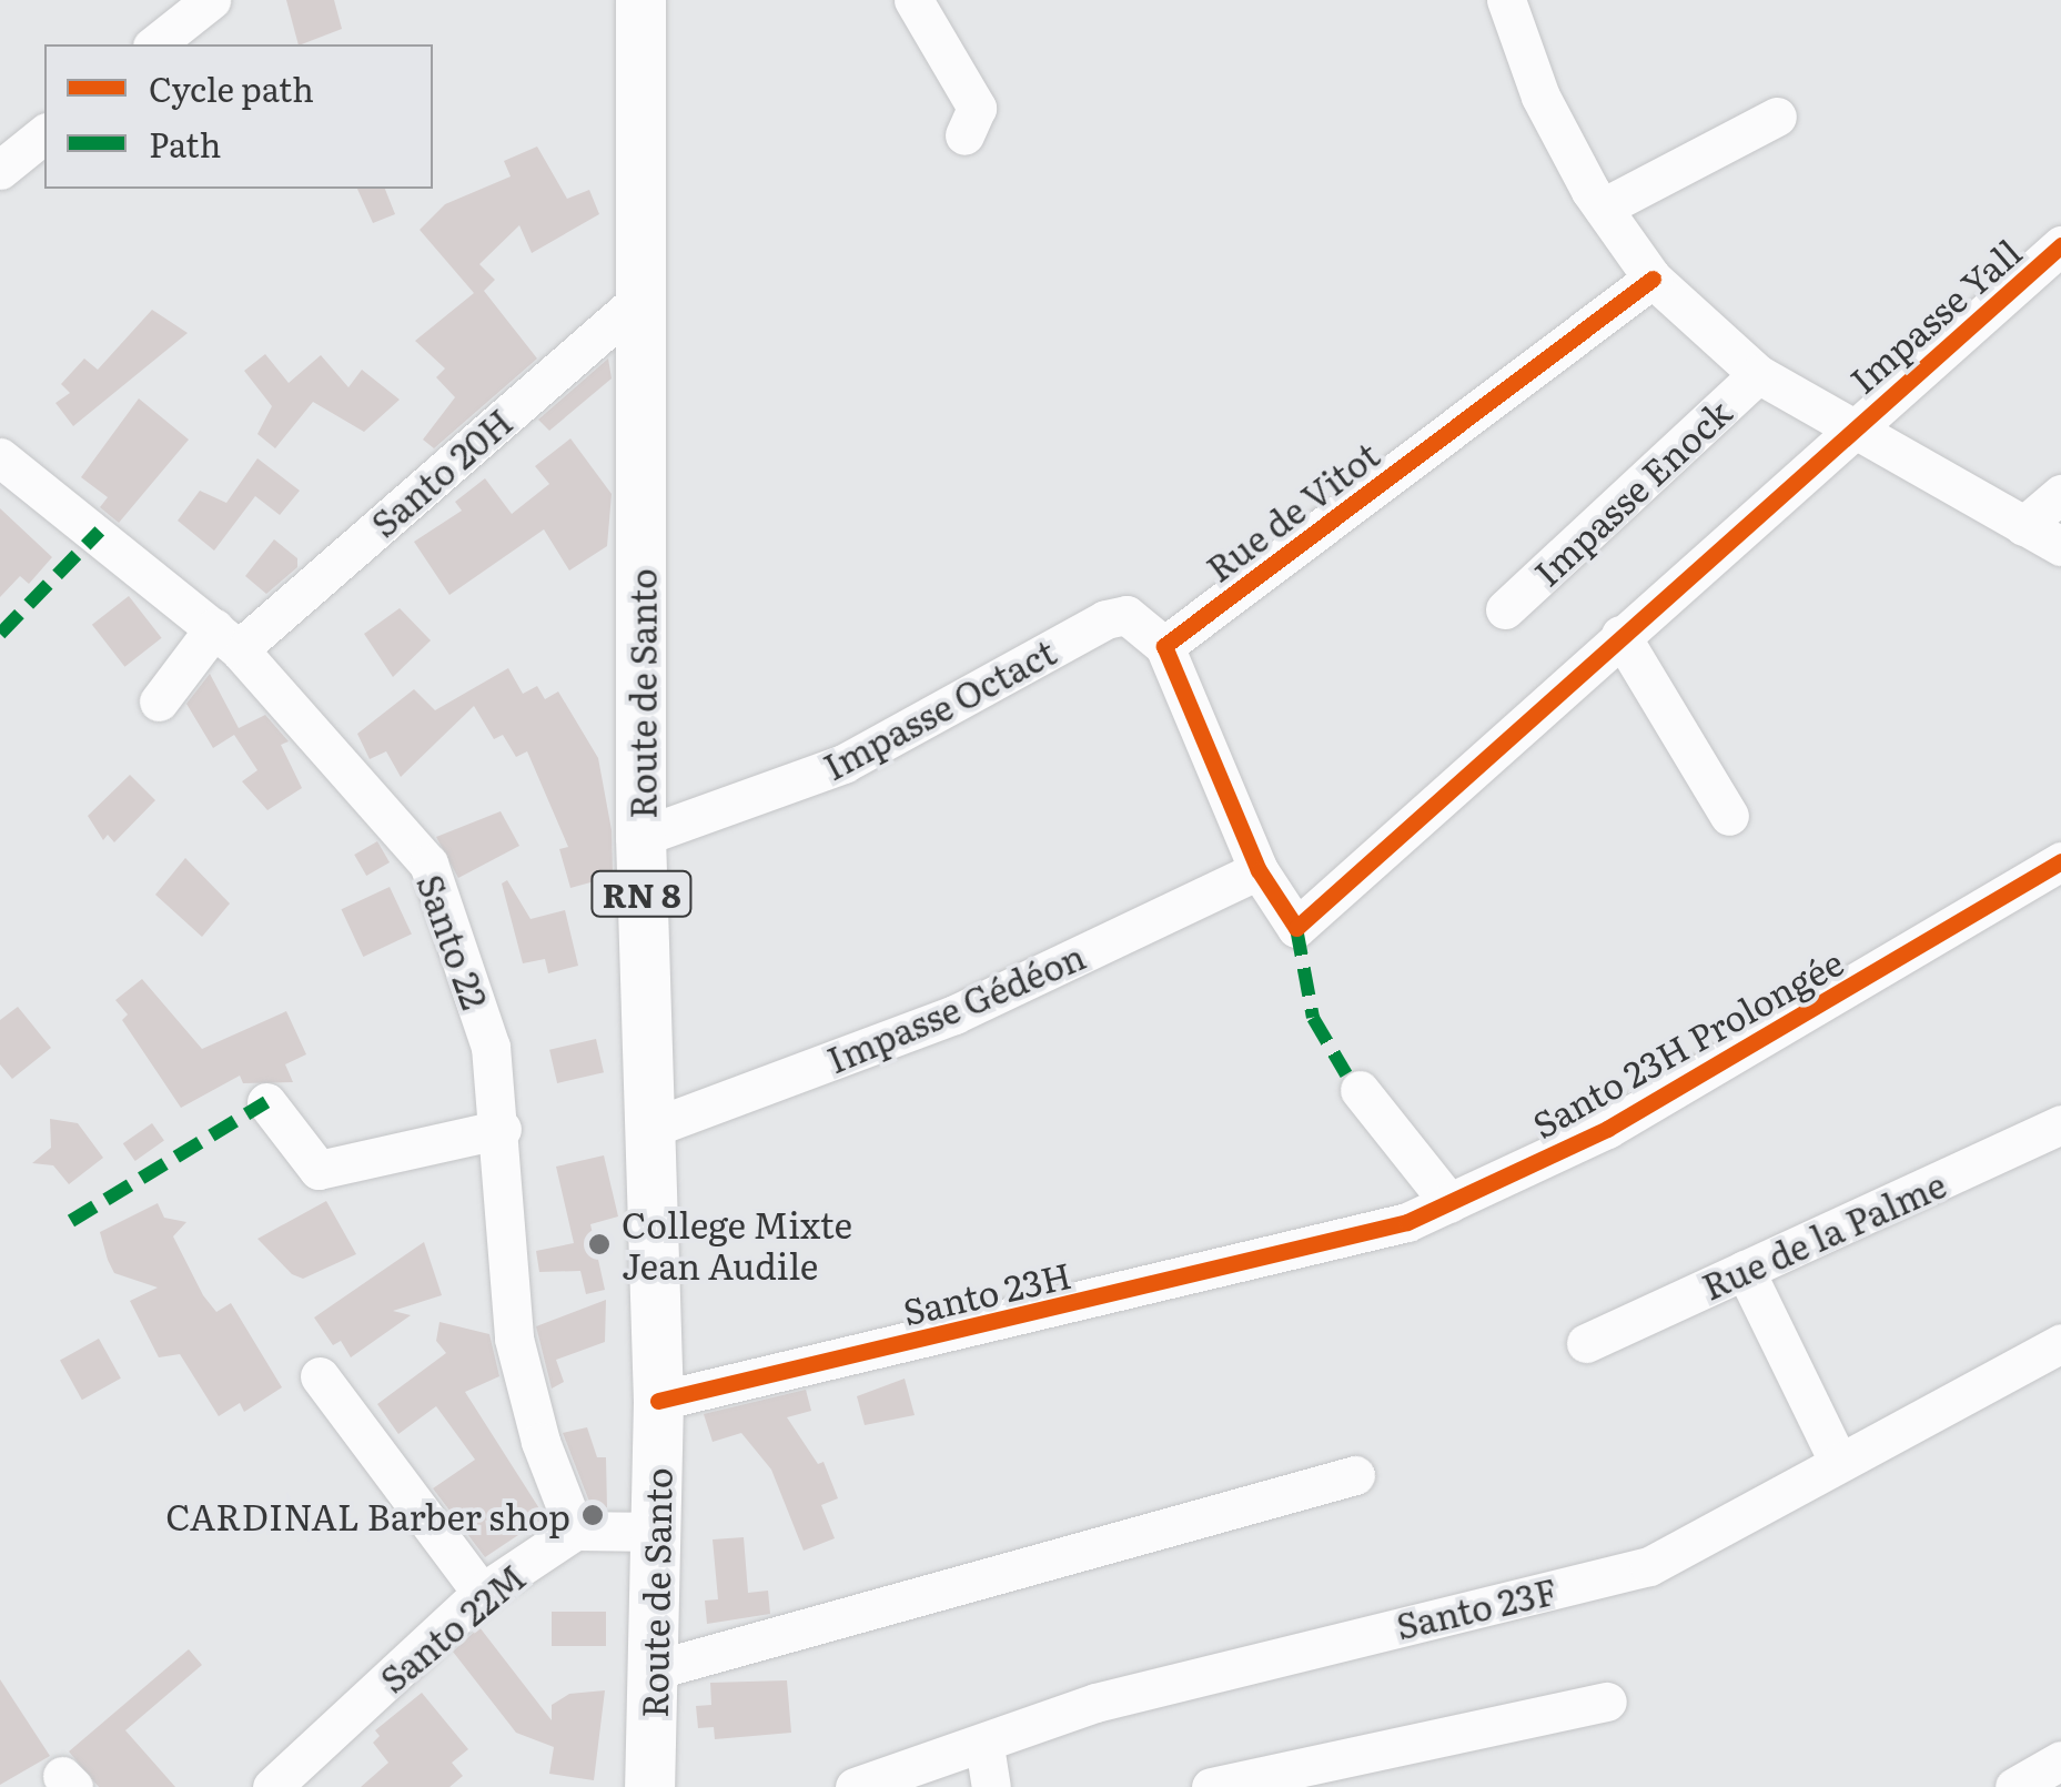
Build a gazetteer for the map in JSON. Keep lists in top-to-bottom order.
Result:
{
  "streets": {
    "main road": ["Route de Santo", "RN 8"],
    "street": [
      "Impasse Yall",
      "Santo 20H",
      "Impasse Enock",
      "Rue de Vitot",
      "Impasse Octact",
      "Santo 22",
      "Impasse Gédéon",
      "Santo 23H Prolongée",
      "Rue de la Palme",
      "Santo 23H",
      "Santo 23F",
      "Santo 22M"
    ]
  },
  "crossings": [
    ["Impasse Yall", "Impasse Gédéon"],
    ["Santo 20H", "Route de Santo"],
    ["Santo 20H", "Santo 22"],
    ["Rue de Vitot", "Impasse Octact"],
    ["Route de Santo", "Impasse Octact"],
    ["Route de Santo", "Impasse Gédéon"],
    ["Route de Santo", "Santo 23H"],
    ["Santo 22", "Santo 22M"],
    ["Santo 23H Prolongée", "Santo 23H"]
  ],
  "places": ["College Mixte Jean Audile", "CARDINAL Barber shop"],
  "legend": ["Cycle path", "Path"]
}
